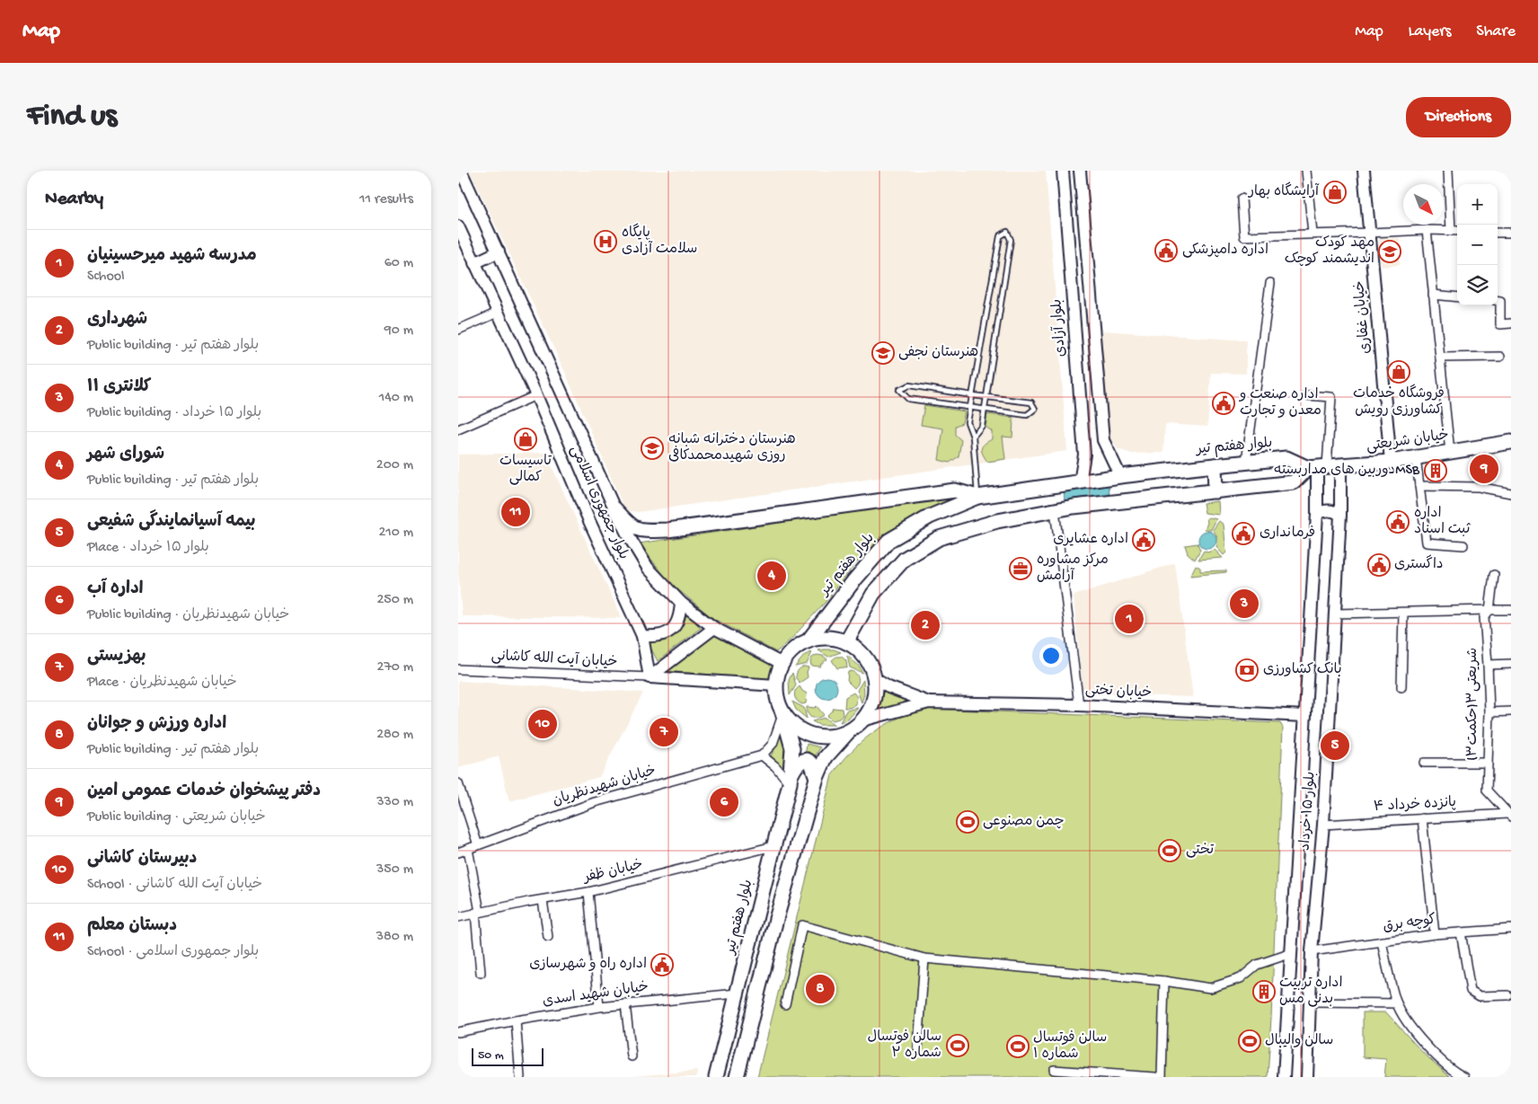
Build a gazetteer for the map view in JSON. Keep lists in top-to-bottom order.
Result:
{
  "streets": {
    "main road": ["خیابان شریعتی", "بلوار هفتم تیر"],
    "street": [
      "خیابان غفاری",
      "بلوار آزادی",
      "بلوار جمهوری اسلامی",
      "خیابان آیت الله کاشانی",
      "خیابان تختی",
      "شریعتی۳(حکمت۳)",
      "خیابان شهیدنظریان",
      "پانزده خرداد ۴",
      "بلوار ۱۵ خرداد",
      "خیابان ظفر",
      "کوچه برق",
      "خیابان شهید اسدی"
    ]
  },
  "crossings": [
    ["خیابان غفاری", "خیابان شریعتی"],
    ["بلوار آزادی", "بلوار هفتم تیر"],
    ["خیابان شریعتی", "بلوار هفتم تیر"],
    ["خیابان شریعتی", "بلوار ۱۵ خرداد"],
    ["بلوار هفتم تیر", "بلوار جمهوری اسلامی"],
    ["بلوار هفتم تیر", "بلوار ۱۵ خرداد"],
    ["بلوار هفتم تیر", "خیابان ظفر"],
    ["بلوار هفتم تیر", "خیابان شهید اسدی"],
    ["بلوار جمهوری اسلامی", "خیابان آیت الله کاشانی"],
    ["خیابان تختی", "بلوار ۱۵ خرداد"],
    ["شریعتی۳(حکمت۳)", "پانزده خرداد ۴"],
    ["پانزده خرداد ۴", "بلوار ۱۵ خرداد"],
    ["بلوار ۱۵ خرداد", "کوچه برق"]
  ],
  "places": {
    "shop": ["آرایشگاه بهار", "فروشگاه خدمات کشاورزی رویش", "تاسیسات کمالی"],
    "hospital": ["پایگاه سلامت آزادی"],
    "public building": [
      "اداره دامپزشکی",
      "اداره صنعت و معدن و تجارت",
      "اداره ثبت اسناد",
      "فرمانداری",
      "اداره عشایری",
      "داگستری",
      "اداره راه و شهرسازی"
    ],
    "school or university": ["مهد کودک اندیشمند کوچک", "هنرستان نجفی", "هنرستان دخترانه شبانه روزی شهیدمحمدکافی"],
    "building": ["دوربین های مداربستهMSB", "اداره تربیت بدنی مس"],
    "office": ["مرکز مشاوره آرامش"],
    "bank": ["بانک کشاورزی"],
    "sports": [
      "چمن مصنوعی",
      "تختی",
      "سالن والیبال",
      "سالن فوتسال شماره ۲",
      "سالن فوتسال شماره ۱"
    ]
  },
  "scale_bar": "50 m",
  "north": "bottom right",
  "page": {
    "header": "Map",
    "nav": ["Map", "Layers", "Share"],
    "buttons": "Directions",
    "title": "Find us",
    "heading": ["Nearby", "11 results"],
    "map_buttons": ["+", "−"],
    "list": [
      {
        "mark": "1",
        "name": "مدرسه شهید میرحسینیان",
        "note": "School",
        "value": "60 m"
      },
      {
        "mark": "2",
        "name": "شهرداری",
        "note": "Public building · بلوار هفتم تیر",
        "value": "90 m"
      },
      {
        "mark": "3",
        "name": "کلانتری ۱۱",
        "note": "Public building · بلوار ۱۵ خرداد",
        "value": "140 m"
      },
      {
        "mark": "4",
        "name": "شورای شهر",
        "note": "Public building · بلوار هفتم تیر",
        "value": "200 m"
      },
      {
        "mark": "5",
        "name": "بیمه آسیانمایندگی شفیعی",
        "note": "Place · بلوار ۱۵ خرداد",
        "value": "210 m"
      },
      {
        "mark": "6",
        "name": "اداره آب",
        "note": "Public building · خیابان شهیدنظریان",
        "value": "250 m"
      },
      {
        "mark": "7",
        "name": "بهزیستی",
        "note": "Place · خیابان شهیدنظریان",
        "value": "270 m"
      },
      {
        "mark": "8",
        "name": "اداره ورزش و جوانان",
        "note": "Public building · بلوار هفتم تیر",
        "value": "280 m"
      },
      {
        "mark": "9",
        "name": "دفتر پیشخوان خدمات عمومی امین",
        "note": "Public building · خیابان شریعتی",
        "value": "330 m"
      },
      {
        "mark": "10",
        "name": "دبیرستان کاشانی",
        "note": "School · خیابان آیت الله کاشانی",
        "value": "350 m"
      },
      {
        "mark": "11",
        "name": "دبستان معلم",
        "note": "School · بلوار جمهوری اسلامی",
        "value": "380 m"
      }
    ],
    "pins": [
      "9",
      "11",
      "4",
      "3",
      "1",
      "2",
      "10",
      "7",
      "5",
      "6",
      "8"
    ],
    "scale": "50 m"
  }
}
